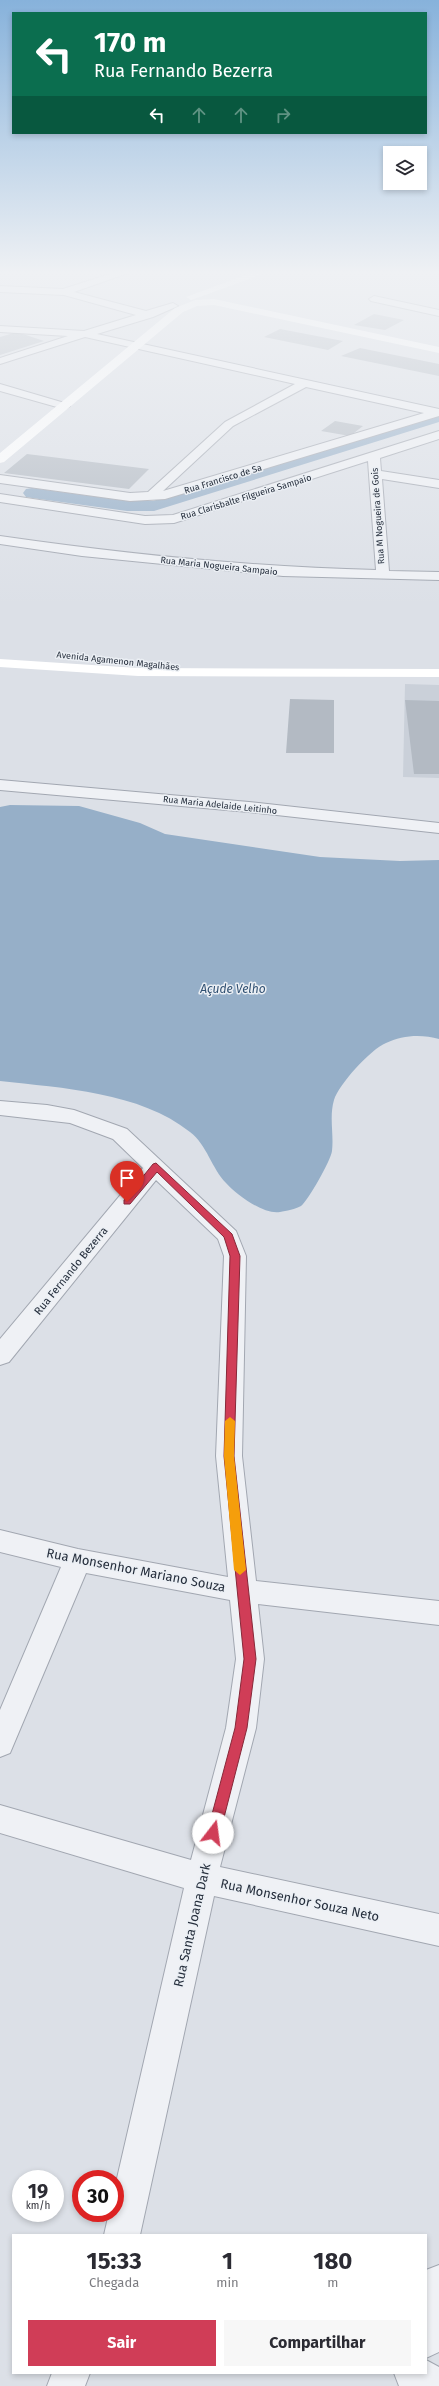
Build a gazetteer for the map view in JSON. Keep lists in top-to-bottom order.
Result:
{
  "streets": {
    "main road": ["Avenida Agamenon Magalhães"],
    "street": [
      "Rua Francisco de Sa",
      "Rua Clarisbalte Filgueira Sampaio",
      "Rua M Nogueira de Gois",
      "Rua Maria Nogueira Sampaio",
      "Rua Maria Adelaide Leitinho",
      "Rua Fernando Bezerra",
      "Rua Monsenhor Mariano Souza",
      "Rua Monsenhor Souza Neto",
      "Rua Santa Joana Dark"
    ]
  },
  "crossings": [
    ["Rua Clarisbalte Filgueira Sampaio", "Rua M Nogueira de Gois"],
    ["Rua M Nogueira de Gois", "Rua Maria Nogueira Sampaio"],
    ["Rua Fernando Bezerra", "Rua Santa Joana Dark"],
    ["Rua Monsenhor Mariano Souza", "Rua Santa Joana Dark"],
    ["Rua Monsenhor Souza Neto", "Rua Santa Joana Dark"]
  ],
  "water": ["Açude Velho"],
  "page": {
    "turn": ["170 m", "Rua Fernando Bezerra"],
    "speed": "19 km/h",
    "limit": "30",
    "eta": [
      "15:33",
      "Chegada",
      "1",
      "min",
      "180",
      "m"
    ],
    "buttons": ["Sair", "Compartilhar"]
  }
}
